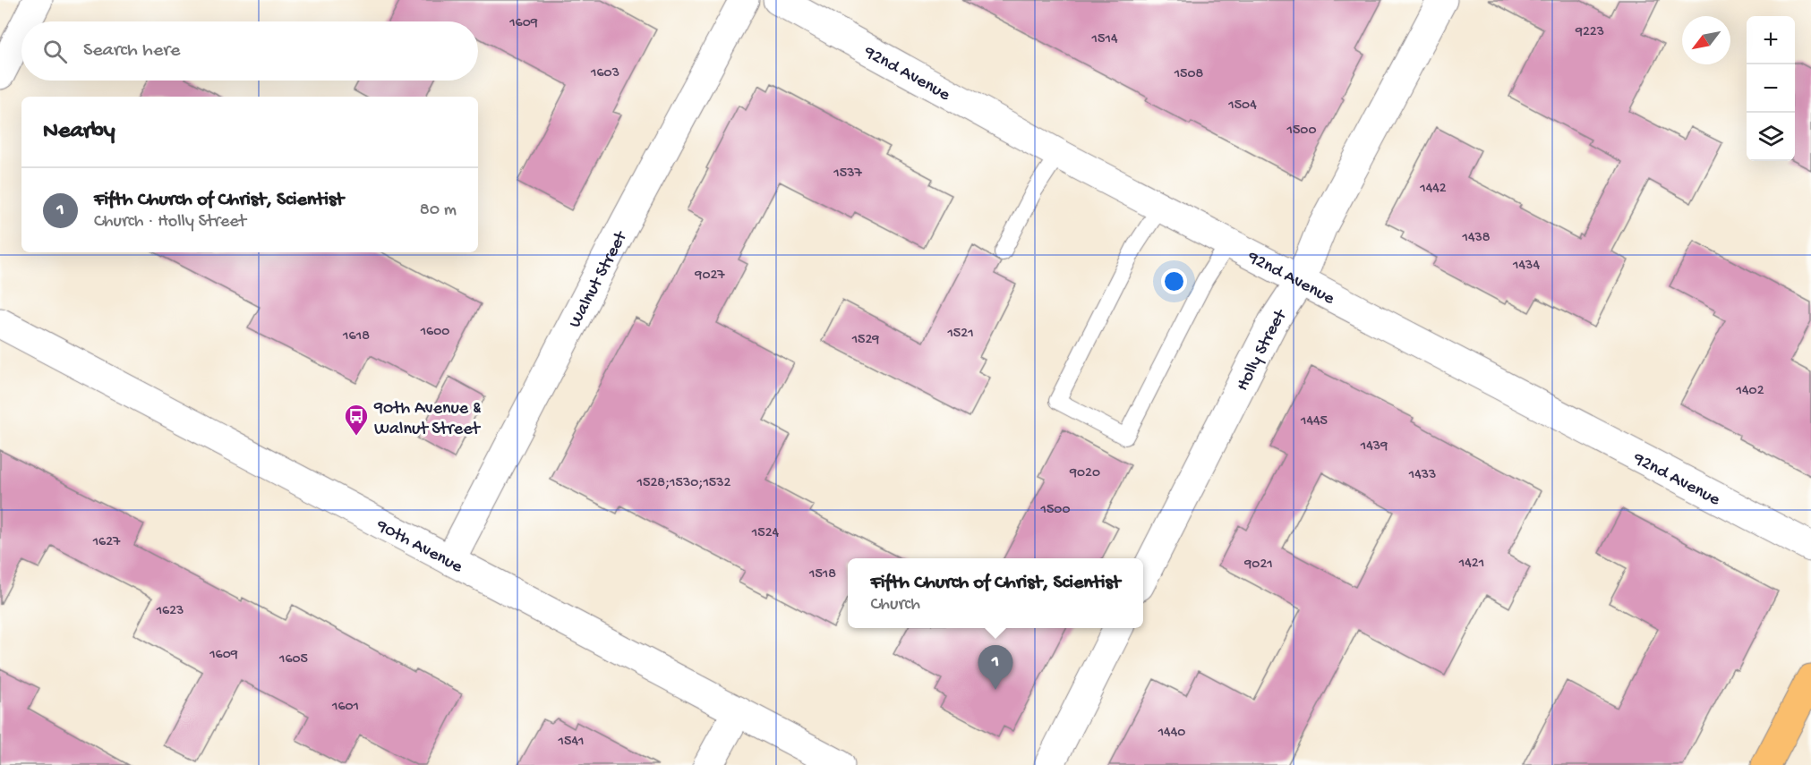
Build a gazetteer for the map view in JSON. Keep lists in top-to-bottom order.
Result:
{
  "streets": {
    "street": [
      "92nd Avenue",
      "Walnut Street",
      "Holly Street",
      "90th Avenue"
    ]
  },
  "crossings": [
    ["92nd Avenue", "Holly Street"],
    ["Walnut Street", "90th Avenue"]
  ],
  "places": {
    "bus stop": ["90th Avenue & Walnut Street"]
  },
  "house_numbers": [
    "1609",
    "9223",
    "1514",
    "1603",
    "1508",
    "1504",
    "1500",
    "1537",
    "1442",
    "1438",
    "1434",
    "9027",
    "1600",
    "1521",
    "1618",
    "1529",
    "1402",
    "1445",
    "1439",
    "9020",
    "1433",
    "1528;1530;1532",
    "1500",
    "1524",
    "1627",
    "1421",
    "9021",
    "1518",
    "1623",
    "1609",
    "1605",
    "1601",
    "1440",
    "1541"
  ],
  "north": "bottom left",
  "page": {
    "map_buttons": ["+", "−"],
    "search": "Search here",
    "heading": "Nearby",
    "list": [
      {
        "mark": "1",
        "name": "Fifth Church of Christ, Scientist",
        "note": "Church · Holly Street",
        "value": "80 m"
      }
    ],
    "popup": ["Fifth Church of Christ, Scientist", "Church"],
    "pins": "1"
  }
}
